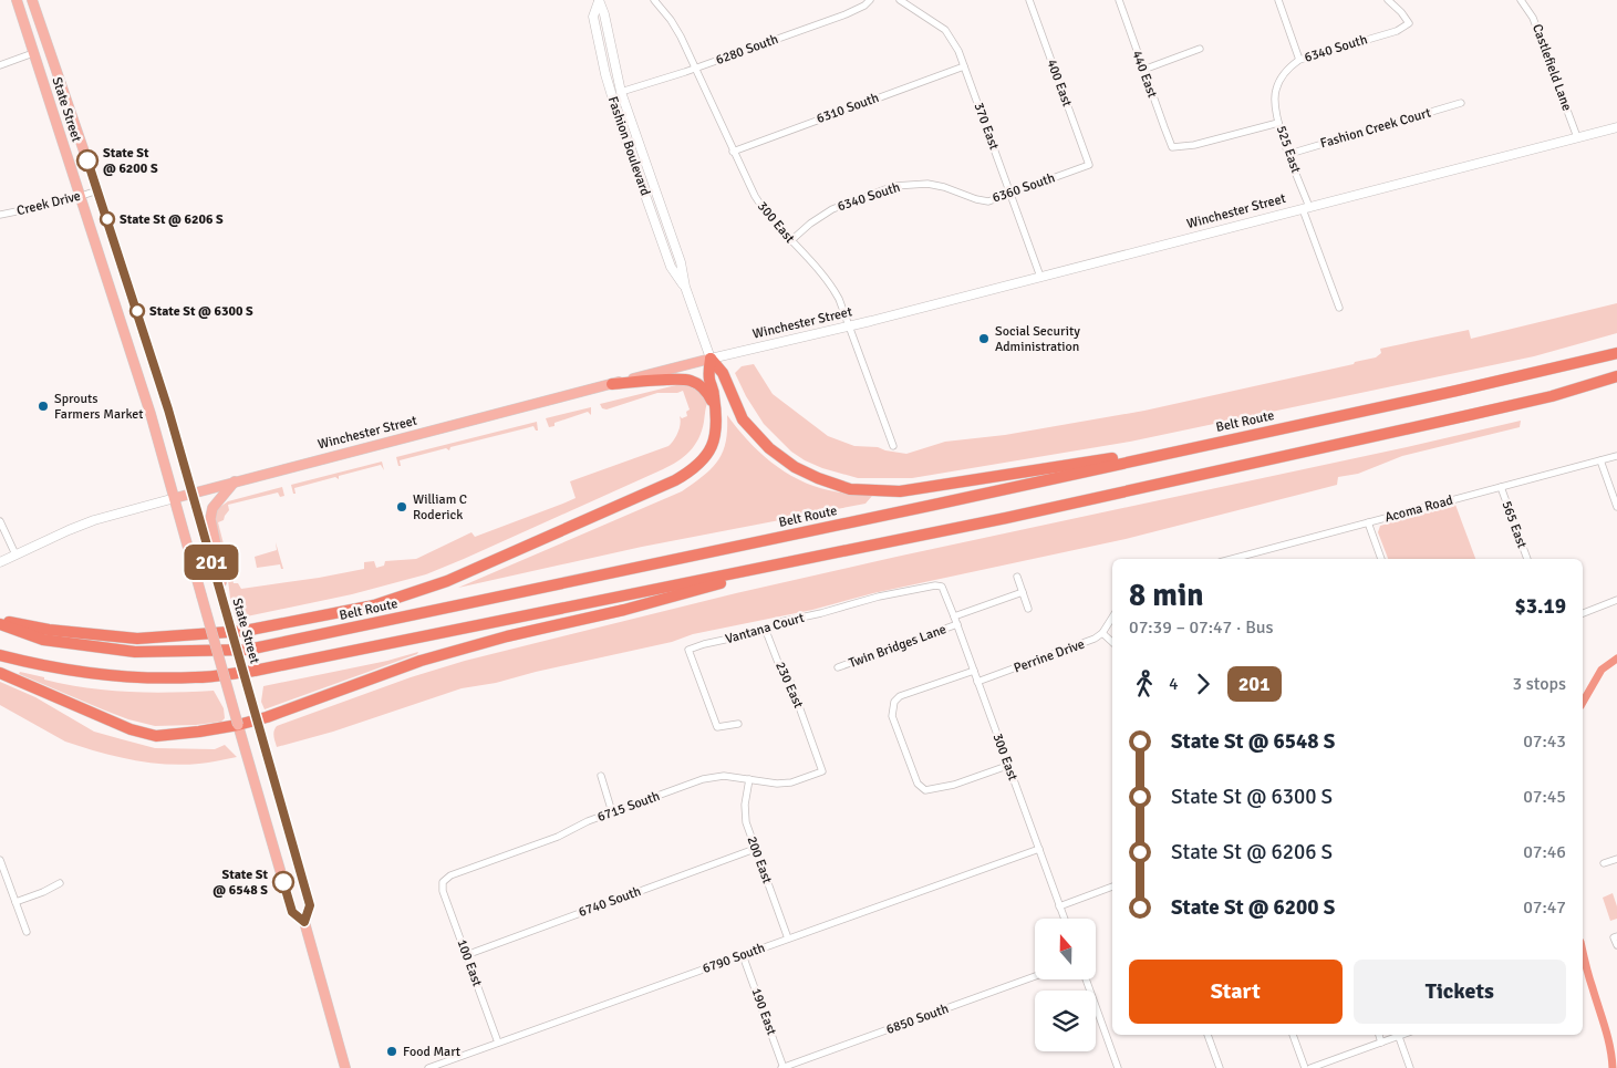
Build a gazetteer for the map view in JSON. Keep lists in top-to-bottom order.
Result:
{
  "streets": {
    "highway": ["Belt Route"],
    "main road": ["State Street", "Fashion Boulevard", "Winchester Street"],
    "street": [
      "6340 South",
      "6280 South",
      "Castlefield Lane",
      "440 East",
      "400 East",
      "6310 South",
      "370 East",
      "Fashion Creek Court",
      "525 East",
      "6360 South",
      "Creek Drive",
      "300 East",
      "Acoma Road",
      "565 East",
      "Vantana Court",
      "Twin Bridges Lane",
      "Perrine Drive",
      "230 East",
      "6715 South",
      "200 East",
      "6740 South",
      "6790 South",
      "100 East",
      "190 East",
      "6850 South"
    ]
  },
  "crossings": [
    ["6340 South", "525 East"],
    ["6340 South", "6360 South"],
    ["6340 South", "300 East"],
    ["6280 South", "Fashion Boulevard"],
    ["6280 South", "300 East"],
    ["Castlefield Lane", "Winchester Street"],
    ["440 East", "525 East"],
    ["400 East", "6360 South"],
    ["6310 South", "370 East"],
    ["6310 South", "300 East"],
    ["State Street", "Creek Drive"],
    ["State Street", "Winchester Street"],
    ["370 East", "6360 South"],
    ["370 East", "Winchester Street"],
    ["Fashion Creek Court", "525 East"],
    ["Fashion Boulevard", "Winchester Street"],
    ["525 East", "Winchester Street"],
    ["Winchester Street", "300 East"],
    ["300 East", "Vantana Court"],
    ["300 East", "Twin Bridges Lane"],
    ["300 East", "Perrine Drive"],
    ["300 East", "6790 South"],
    ["Acoma Road", "565 East"],
    ["Vantana Court", "230 East"],
    ["230 East", "6715 South"],
    ["6715 South", "200 East"],
    ["6715 South", "100 East"],
    ["200 East", "6740 South"],
    ["200 East", "6790 South"],
    ["6740 South", "100 East"],
    ["6790 South", "100 East"],
    ["6790 South", "190 East"],
    ["190 East", "6850 South"]
  ],
  "places": [
    "State St @ 6200 S",
    "State St @ 6206 S",
    "State St @ 6300 S",
    "Social Security Administration",
    "Sprouts Farmers Market",
    "William C Roderick",
    "State St @ 6548 S",
    "Food Mart"
  ],
  "lines": ["bus line 201"],
  "north": "top",
  "page": {
    "on_map": "201",
    "heading": ["8 min", "07:39 – 07:47 · Bus", "$3.19"],
    "legs": ["4", "201", "3 stops"],
    "list": [
      {
        "name": "State St @ 6548 S",
        "value": "07:43"
      },
      {
        "name": "State St @ 6300 S",
        "value": "07:45"
      },
      {
        "name": "State St @ 6206 S",
        "value": "07:46"
      },
      {
        "name": "State St @ 6200 S",
        "value": "07:47"
      }
    ],
    "buttons": ["Start", "Tickets"]
  }
}
